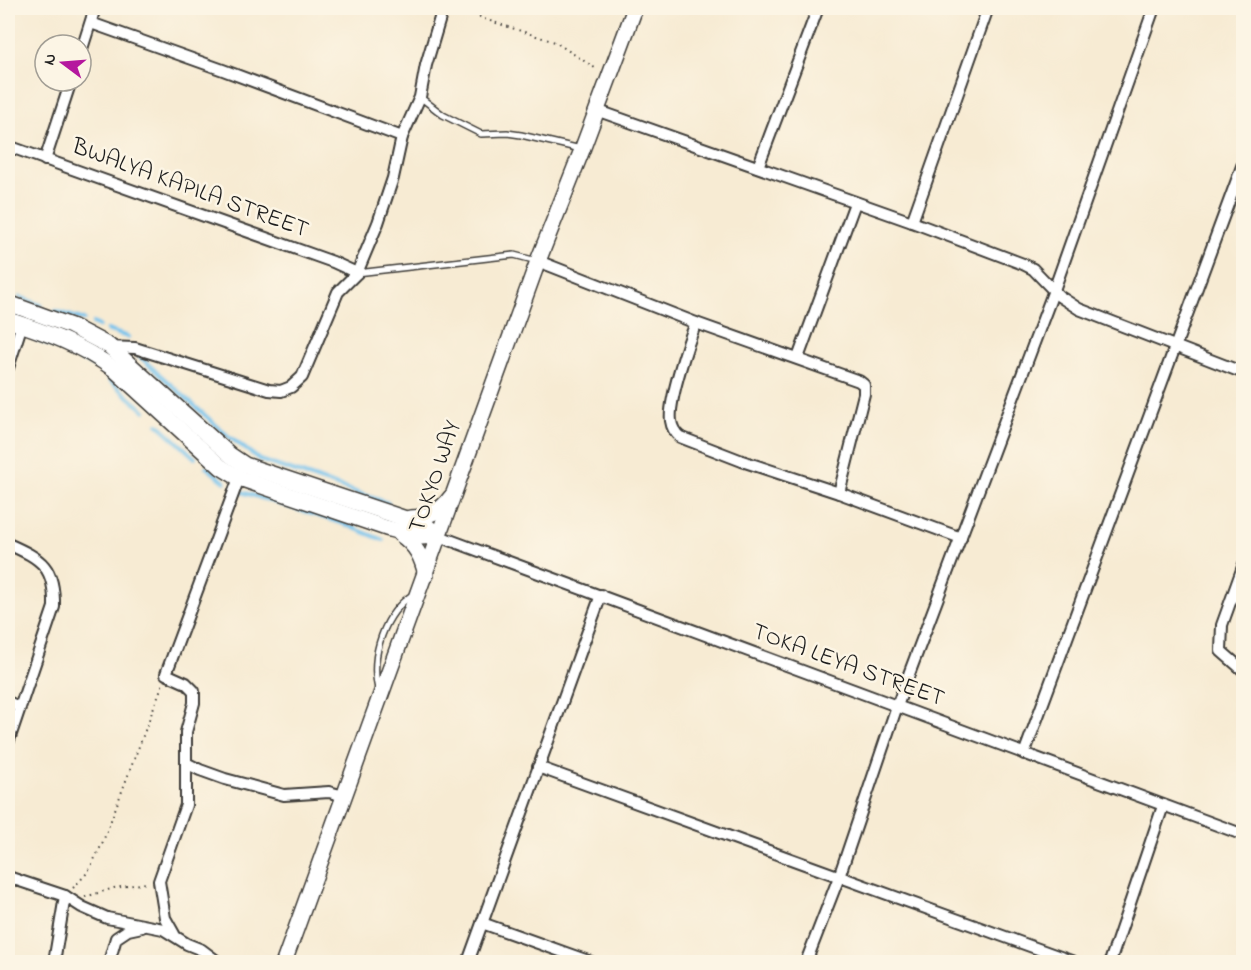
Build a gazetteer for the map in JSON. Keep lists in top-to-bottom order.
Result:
{
  "streets": {
    "main road": ["TOKYO WAY"],
    "street": ["BWALYA KAPILA STREET", "TOKA LEYA STREET"]
  },
  "crossings": [
    ["TOKYO WAY", "TOKA LEYA STREET"]
  ],
  "north": "left"
}
